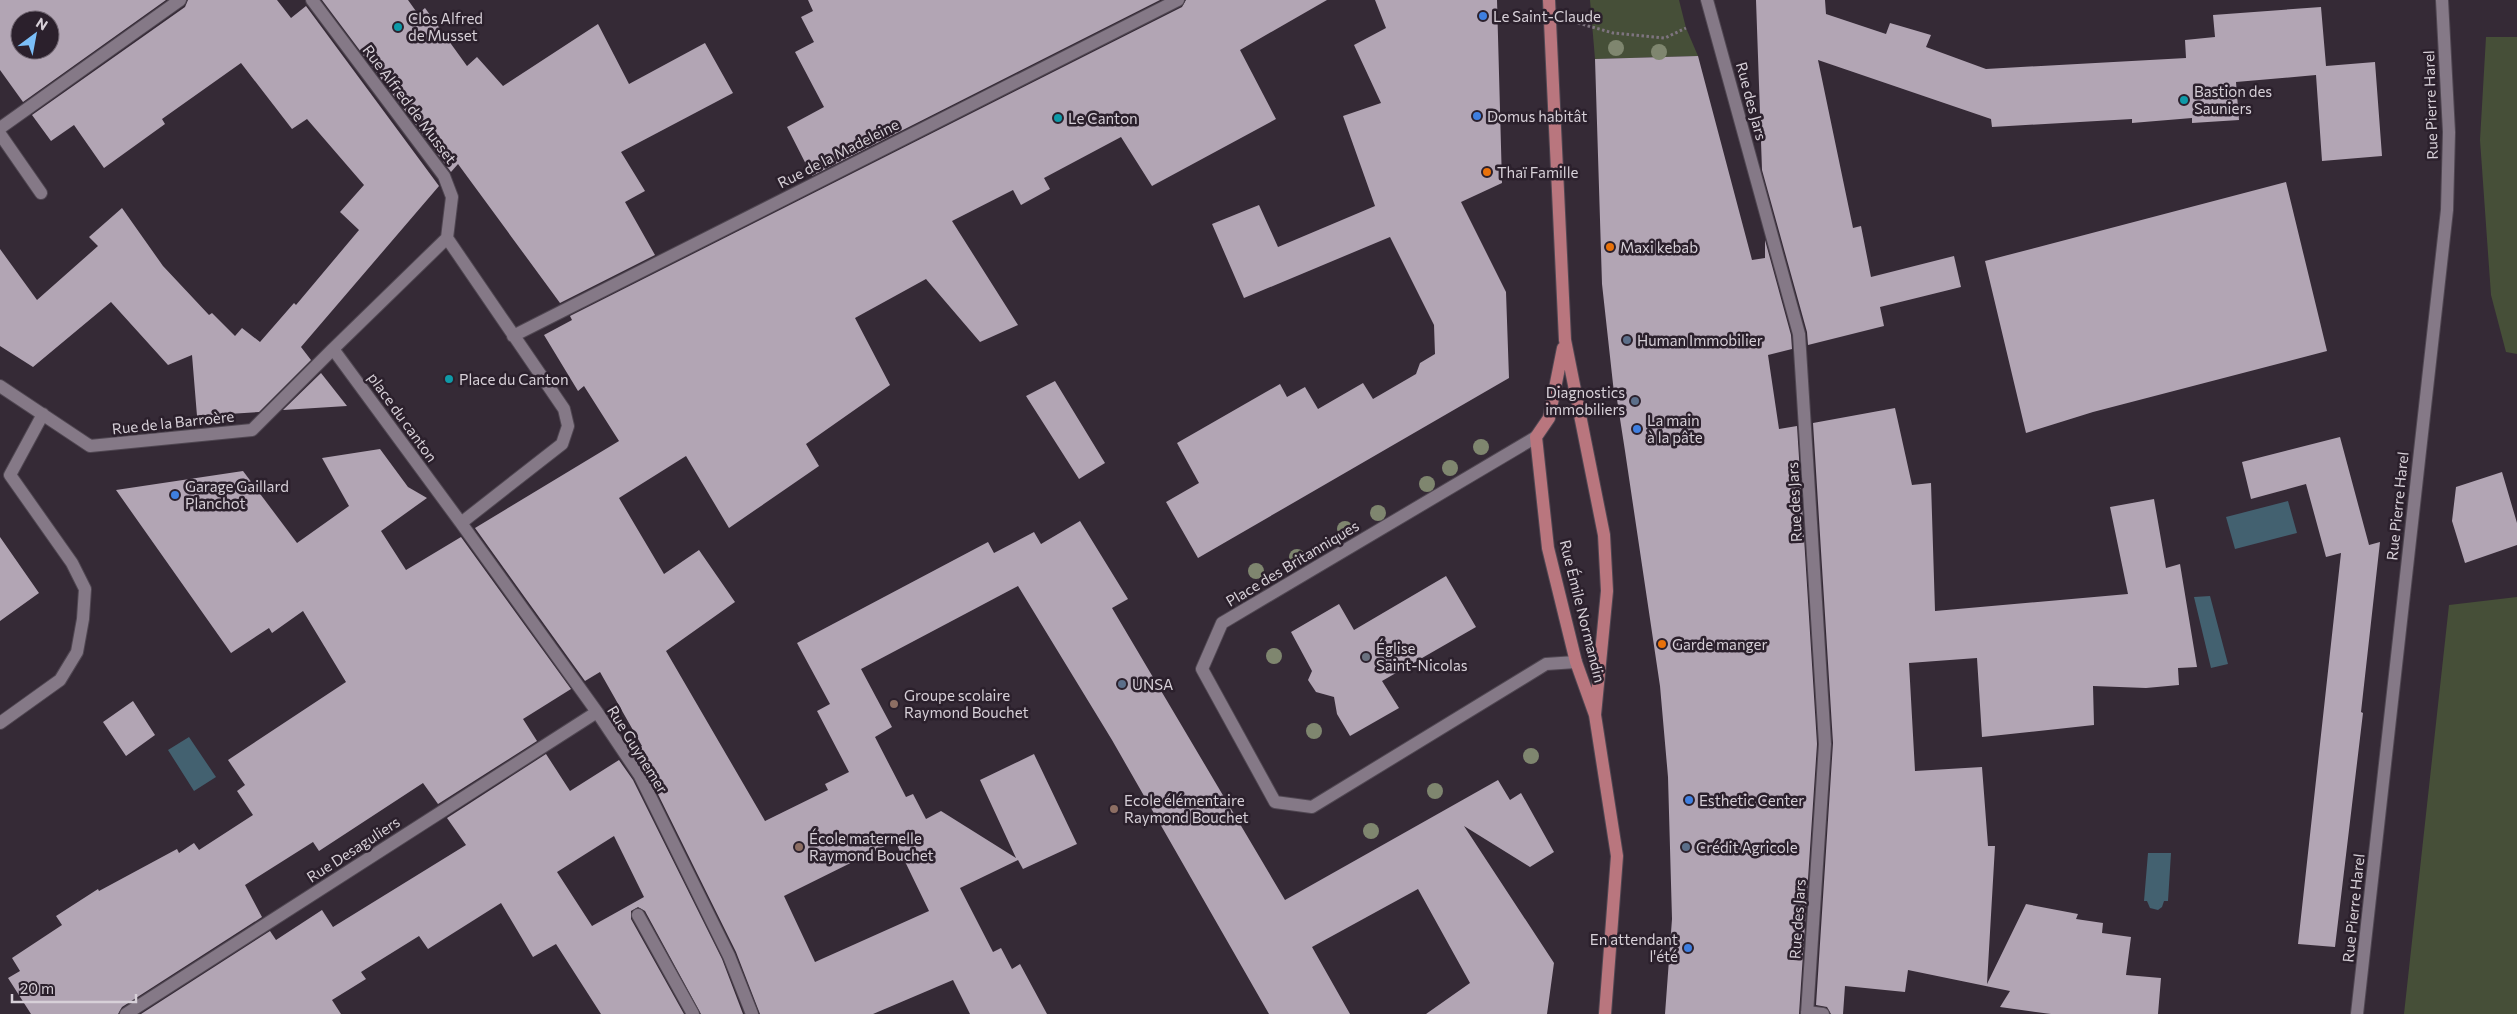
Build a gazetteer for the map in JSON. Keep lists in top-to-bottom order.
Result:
{
  "streets": {
    "main road": ["Rue Émile Normandin"],
    "street": [
      "Rue des Jars",
      "Rue Alfred de Musset",
      "Rue Pierre Harel",
      "Rue de la Madeleine",
      "place du canton",
      "Rue de la Barroère",
      "Place des Britanniques",
      "Rue Guynemer",
      "Rue Desaguliers"
    ]
  },
  "crossings": [
    ["place du canton", "Rue de la Barroère"],
    ["place du canton", "Rue Guynemer"],
    ["Place des Britanniques", "Rue Émile Normandin"],
    ["Rue Guynemer", "Rue Desaguliers"]
  ],
  "places": [
    "Le Saint-Claude",
    "Clos Alfred de Musset",
    "Bastion des Sauniers",
    "Domus habitât",
    "Le Canton",
    "Thaï Famille",
    "Maxi kebab",
    "Human Immobilier",
    "Place du Canton",
    "Diagnostics immobiliers",
    "La main à la pâte",
    "Garage Gaillard Planchot",
    "Garde manger",
    "Église Saint-Nicolas",
    "UNSA",
    "Groupe scolaire Raymond Bouchet",
    "Esthetic Center",
    "Ecole élémentaire Raymond Bouchet",
    "École maternelle Raymond Bouchet",
    "Crédit Agricole",
    "En attendant l'été"
  ],
  "scale_bar": "20 m",
  "north": "top right"
}
